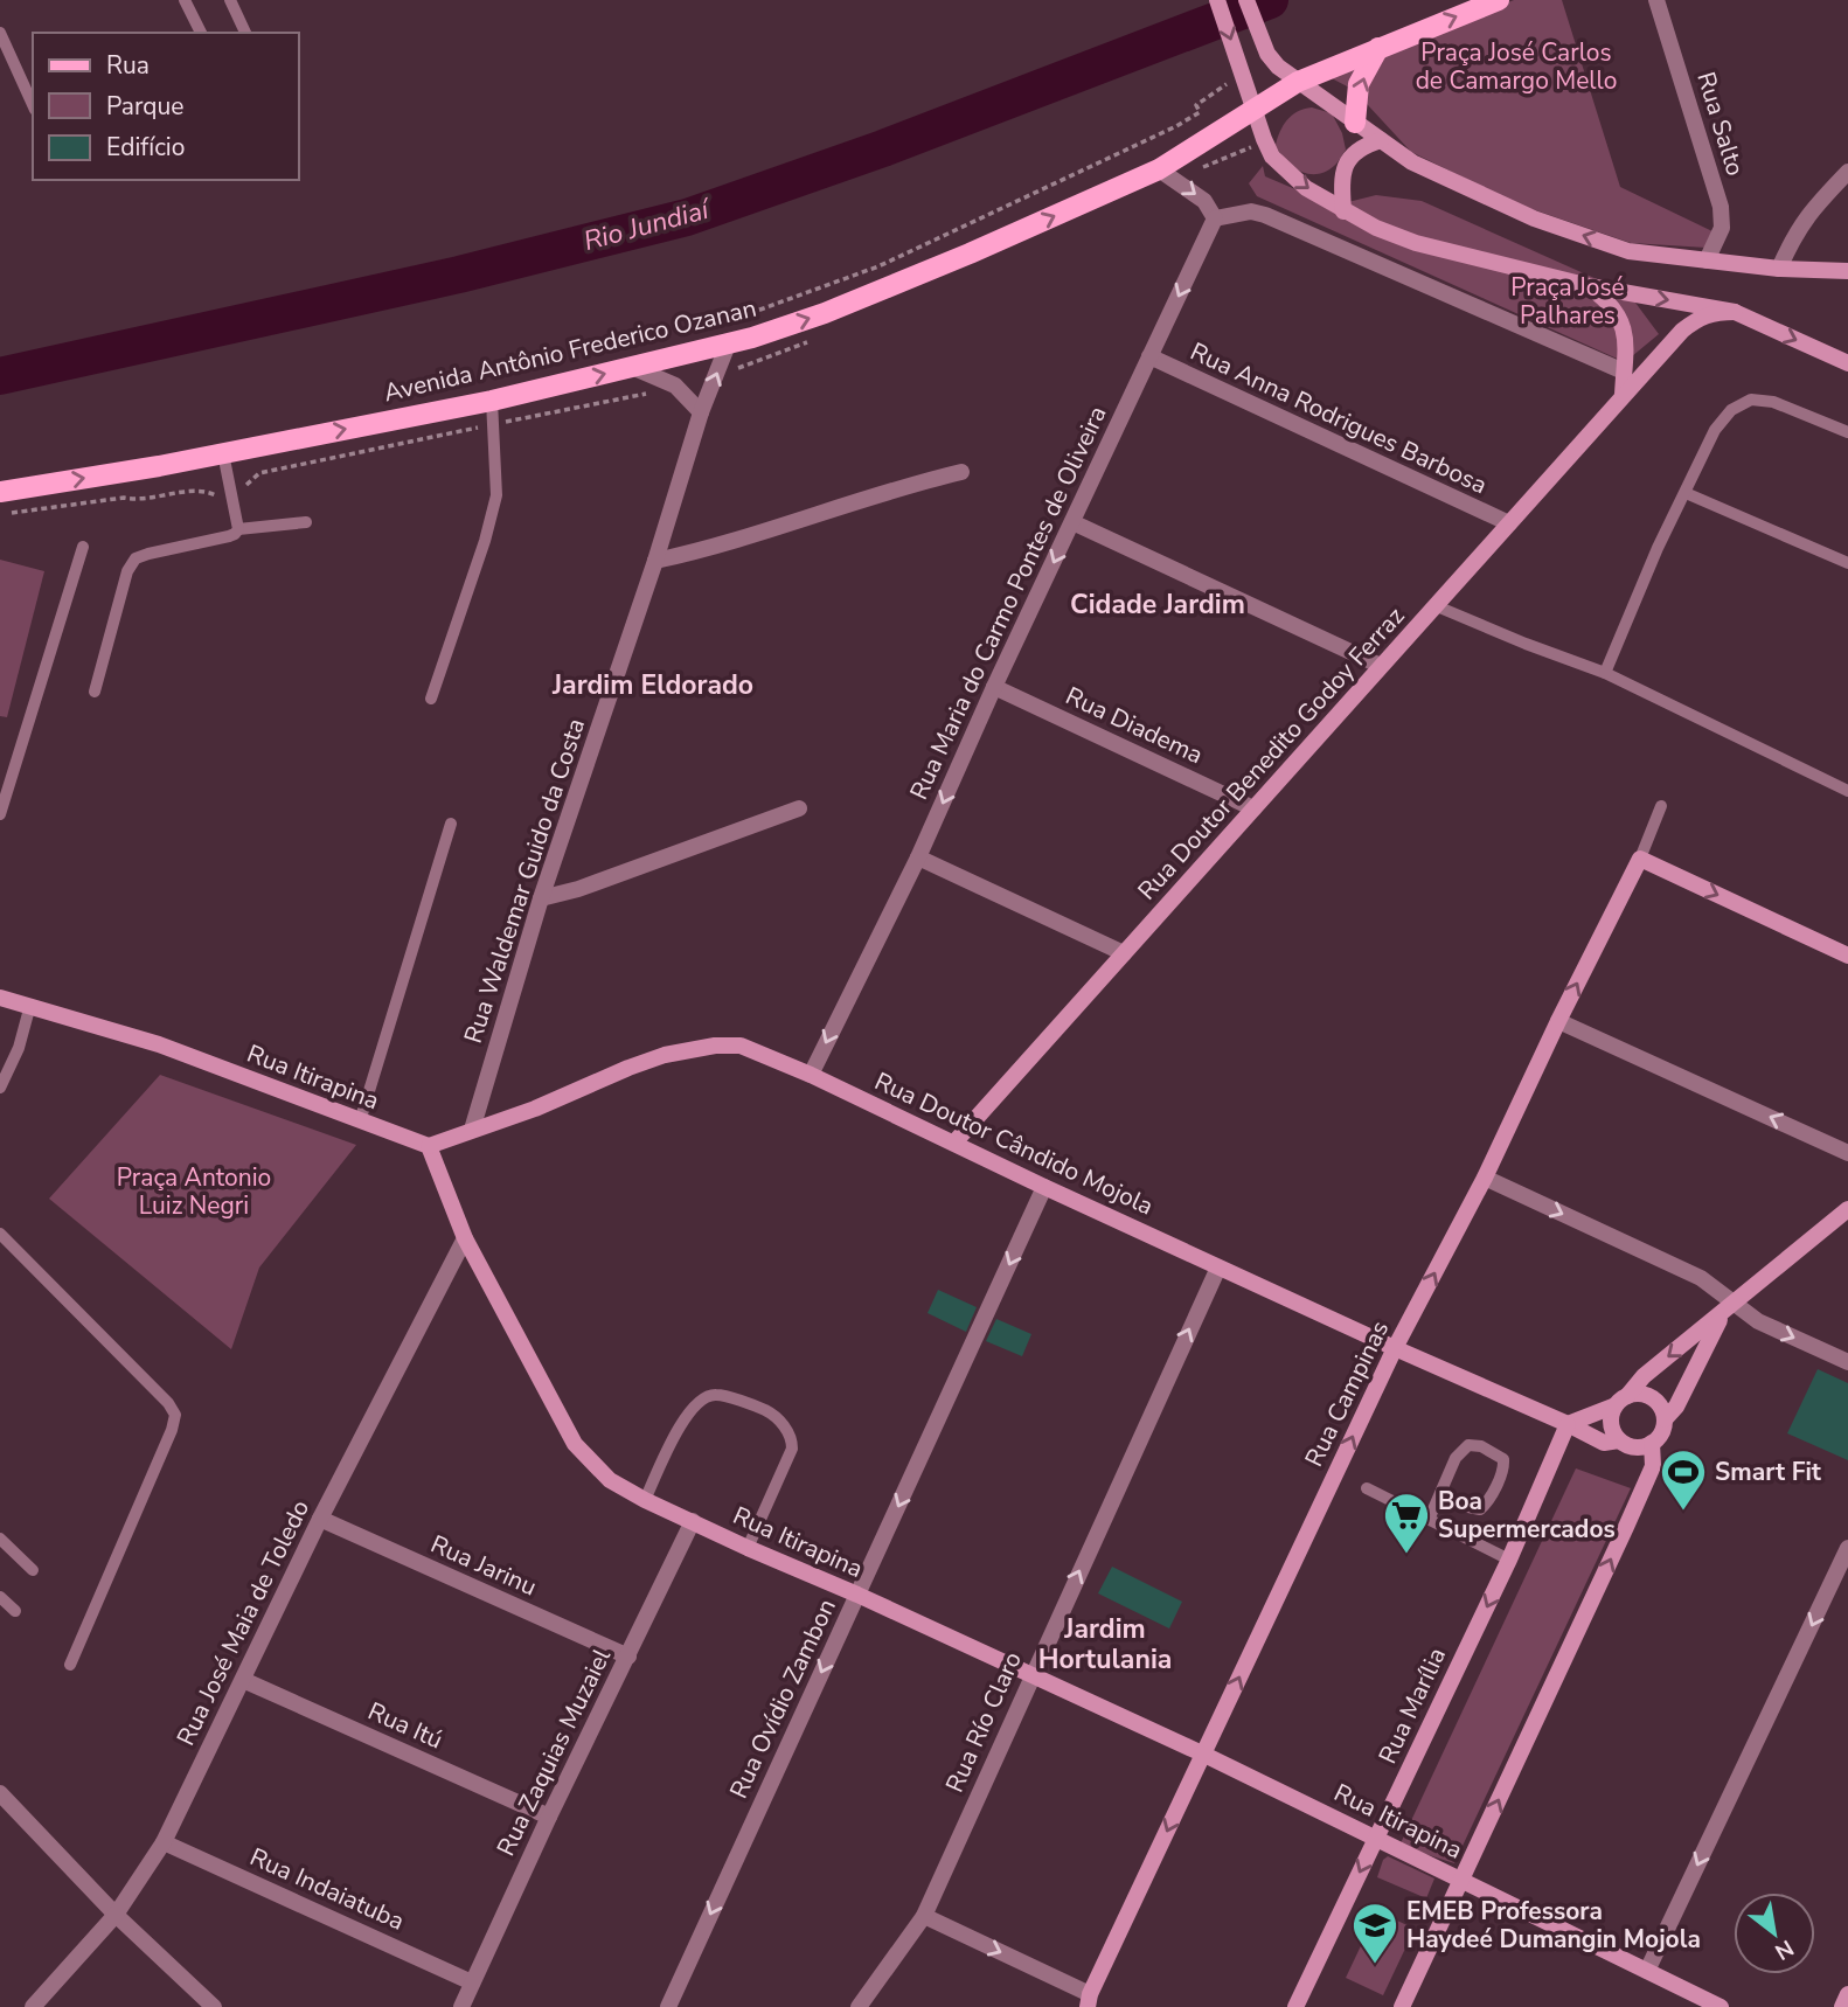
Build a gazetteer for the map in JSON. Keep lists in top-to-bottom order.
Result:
{
  "streets": {
    "main road": ["Avenida Antônio Frederico Ozanan"],
    "street": [
      "Rua Salto",
      "Rua Anna Rodrigues Barbosa",
      "Rua Maria do Carmo Pontes de Oliveira",
      "Rua Diadema",
      "Rua Doutor Benedito Godoy Ferraz",
      "Rua Waldemar Guido da Costa",
      "Rua Itirapina",
      "Rua Doutor Cândido Mojola",
      "Rua Campinas",
      "Rua Jarinu",
      "Rua José Maia de Toledo",
      "Rua Ovídio Zambon",
      "Rua Marília",
      "Rua Río Claro",
      "Rua Itú",
      "Rua Zaquias Muzaiel",
      "Rua Indaiatuba"
    ]
  },
  "crossings": [
    ["Avenida Antônio Frederico Ozanan", "Rua Waldemar Guido da Costa"],
    ["Rua Anna Rodrigues Barbosa", "Rua Maria do Carmo Pontes de Oliveira"],
    ["Rua Anna Rodrigues Barbosa", "Rua Doutor Benedito Godoy Ferraz"],
    ["Rua Maria do Carmo Pontes de Oliveira", "Rua Diadema"],
    ["Rua Maria do Carmo Pontes de Oliveira", "Rua Doutor Cândido Mojola"],
    ["Rua Diadema", "Rua Doutor Benedito Godoy Ferraz"],
    ["Rua Doutor Benedito Godoy Ferraz", "Rua Doutor Cândido Mojola"],
    ["Rua Waldemar Guido da Costa", "Rua Doutor Cândido Mojola"],
    ["Rua Itirapina", "Rua Doutor Cândido Mojola"],
    ["Rua Itirapina", "Rua Campinas"],
    ["Rua Itirapina", "Rua José Maia de Toledo"],
    ["Rua Itirapina", "Rua Ovídio Zambon"],
    ["Rua Itirapina", "Rua Marília"],
    ["Rua Itirapina", "Rua Río Claro"],
    ["Rua Itirapina", "Rua Zaquias Muzaiel"],
    ["Rua Doutor Cândido Mojola", "Rua Campinas"],
    ["Rua Doutor Cândido Mojola", "Rua Ovídio Zambon"],
    ["Rua Doutor Cândido Mojola", "Rua Marília"],
    ["Rua Doutor Cândido Mojola", "Rua Río Claro"],
    ["Rua Jarinu", "Rua José Maia de Toledo"],
    ["Rua Jarinu", "Rua Zaquias Muzaiel"],
    ["Rua José Maia de Toledo", "Rua Itú"],
    ["Rua José Maia de Toledo", "Rua Indaiatuba"],
    ["Rua Itú", "Rua Zaquias Muzaiel"],
    ["Rua Zaquias Muzaiel", "Rua Indaiatuba"]
  ],
  "one_way": [
    "Avenida Antônio Frederico Ozanan",
    "Rua Maria do Carmo Pontes de Oliveira",
    "Rua Ovídio Zambon",
    "Rua Río Claro"
  ],
  "districts": ["Cidade Jardim", "Jardim Eldorado", "Jardim Hortulania"],
  "water": ["Rio Jundiaí"],
  "parks": ["Praça José Carlos de Camargo Mello", "Praça José Palhares", "Praça Antonio Luiz Negri"],
  "places": {
    "sports": ["Smart Fit"],
    "supermarket": ["Boa Supermercados"],
    "school or university": ["EMEB Professora Haydeé Dumangin Mojola"]
  },
  "legend": ["Rua", "Parque", "Edifício"],
  "north": "bottom right"
}
